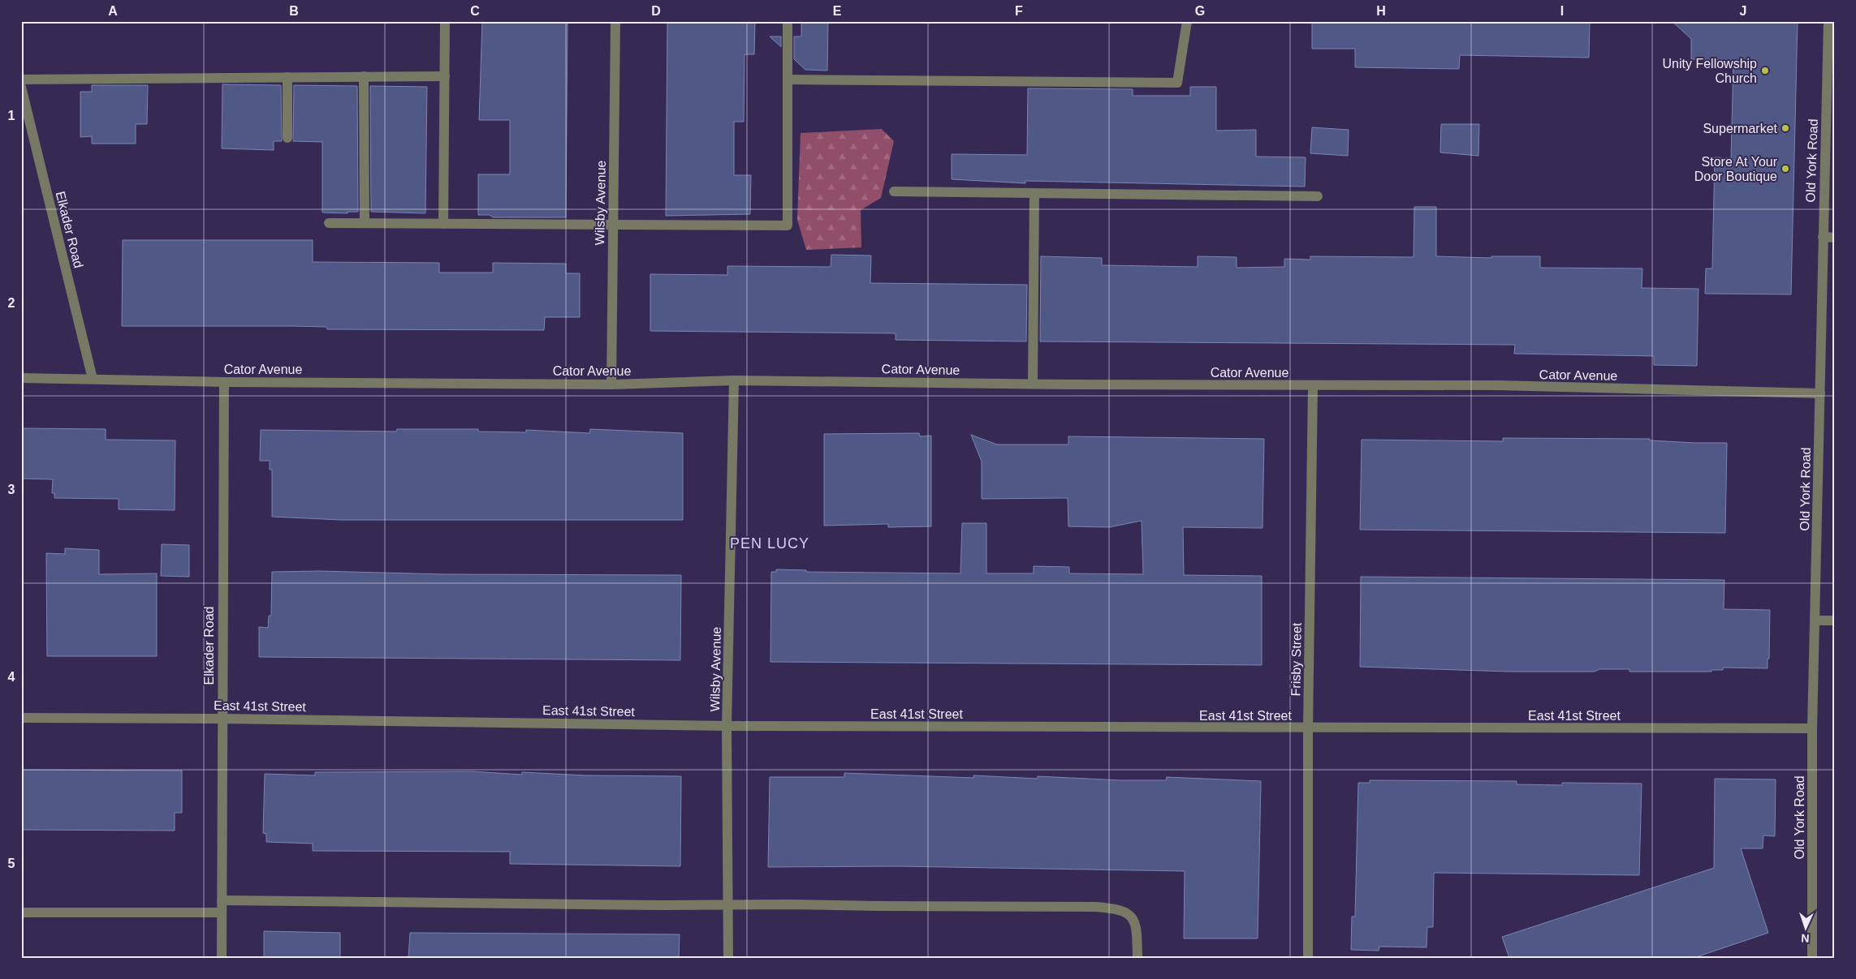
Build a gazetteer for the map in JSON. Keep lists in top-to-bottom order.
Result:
{
  "streets": {
    "street": [
      "Old York Road",
      "Wilsby Avenue",
      "Elkader Road",
      "Cator Avenue",
      "Frisby Street",
      "East 41st Street"
    ]
  },
  "crossings": [
    ["Old York Road", "Cator Avenue"],
    ["Old York Road", "East 41st Street"],
    ["Wilsby Avenue", "Cator Avenue"],
    ["Wilsby Avenue", "East 41st Street"],
    ["Elkader Road", "Cator Avenue"],
    ["Elkader Road", "East 41st Street"],
    ["Cator Avenue", "Frisby Street"],
    ["Frisby Street", "East 41st Street"]
  ],
  "districts": ["PEN LUCY"],
  "places": ["Unity Fellowship Church", "Supermarket", "Store At Your Door Boutique"],
  "north": "bottom",
  "grid": {
    "columns": [
      "A",
      "B",
      "C",
      "D",
      "E",
      "F",
      "G",
      "H",
      "I",
      "J"
    ],
    "rows": [
      "1",
      "2",
      "3",
      "4",
      "5"
    ]
  }
}
